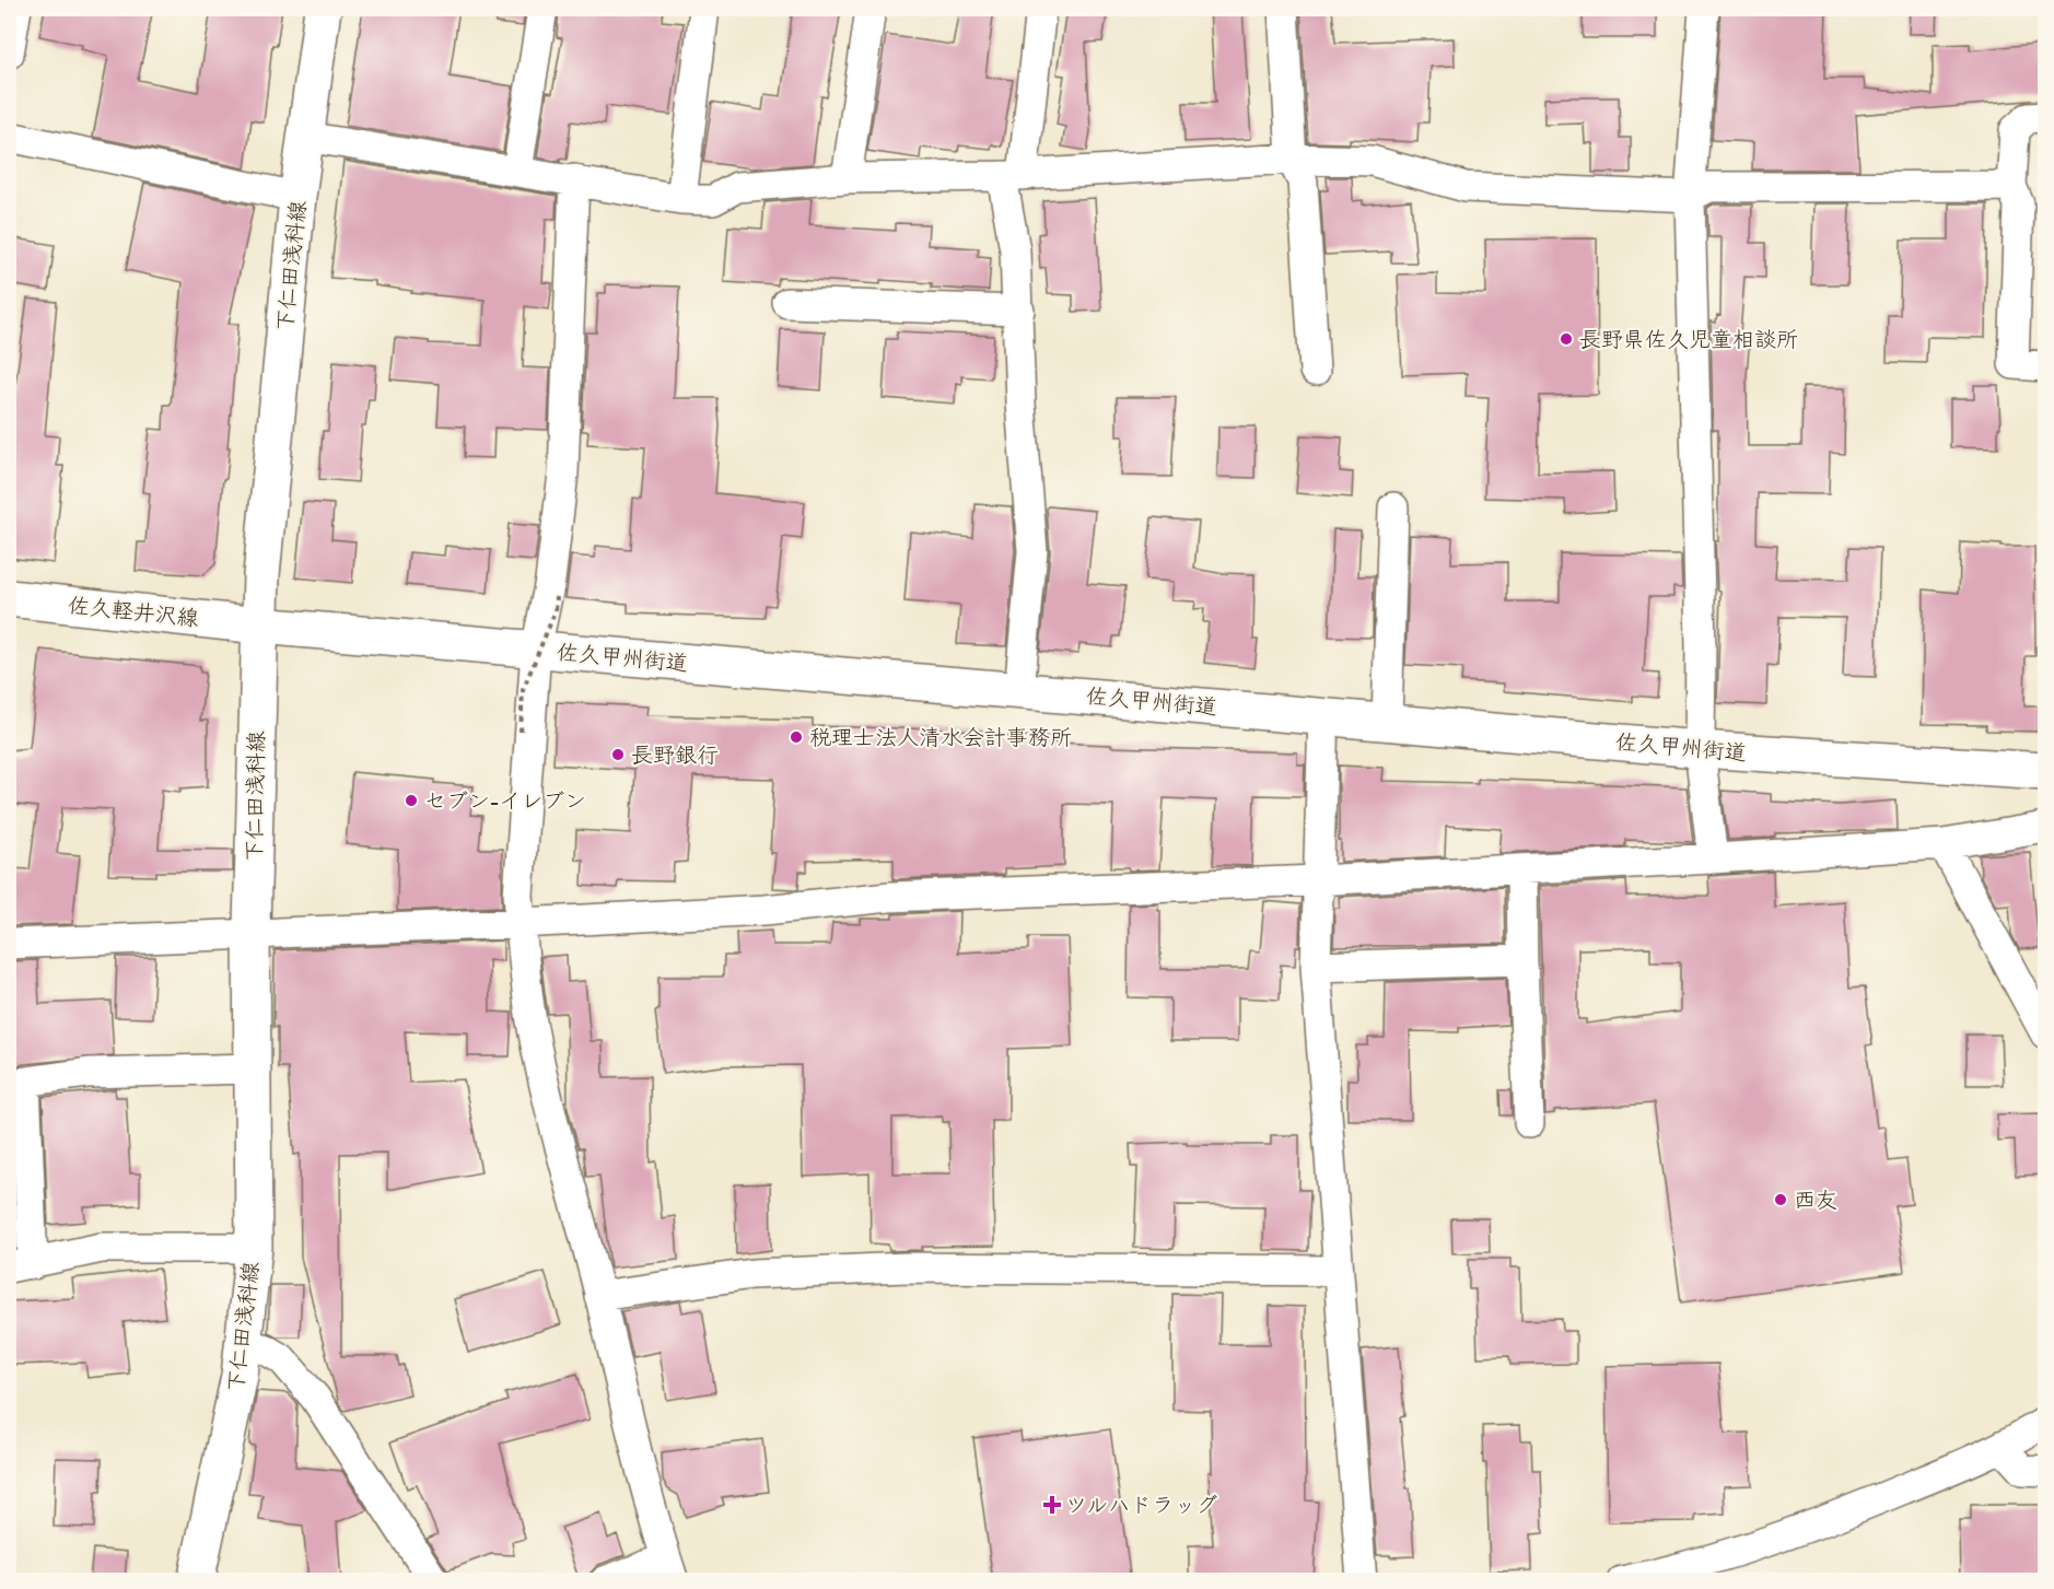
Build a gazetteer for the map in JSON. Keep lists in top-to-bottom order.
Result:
{
  "streets": {
    "main road": ["下仁田浅科線", "佐久軽井沢線", "佐久甲州街道"]
  },
  "crossings": [
    ["下仁田浅科線", "佐久軽井沢線"],
    ["下仁田浅科線", "佐久甲州街道"],
    ["佐久軽井沢線", "佐久甲州街道"]
  ],
  "places": {
    "other": [
      "長野県佐久児童相談所",
      "税理士法人清水会計事務所",
      "長野銀行",
      "セブン-イレブン",
      "西友"
    ],
    "health": ["ツルハドラッグ"]
  }
}
